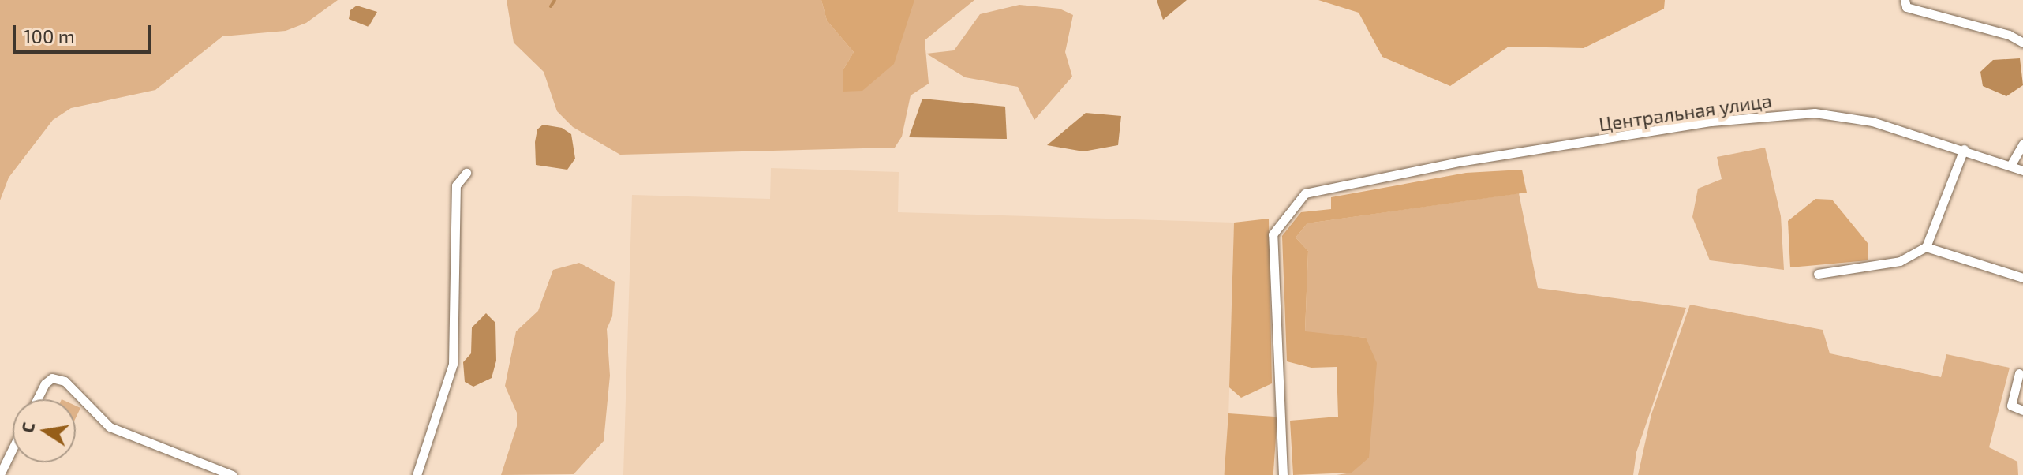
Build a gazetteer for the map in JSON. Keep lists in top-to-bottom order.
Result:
{
  "streets": {
    "street": ["Центральная улица"]
  },
  "scale_bar": "100 m",
  "north": "left"
}
